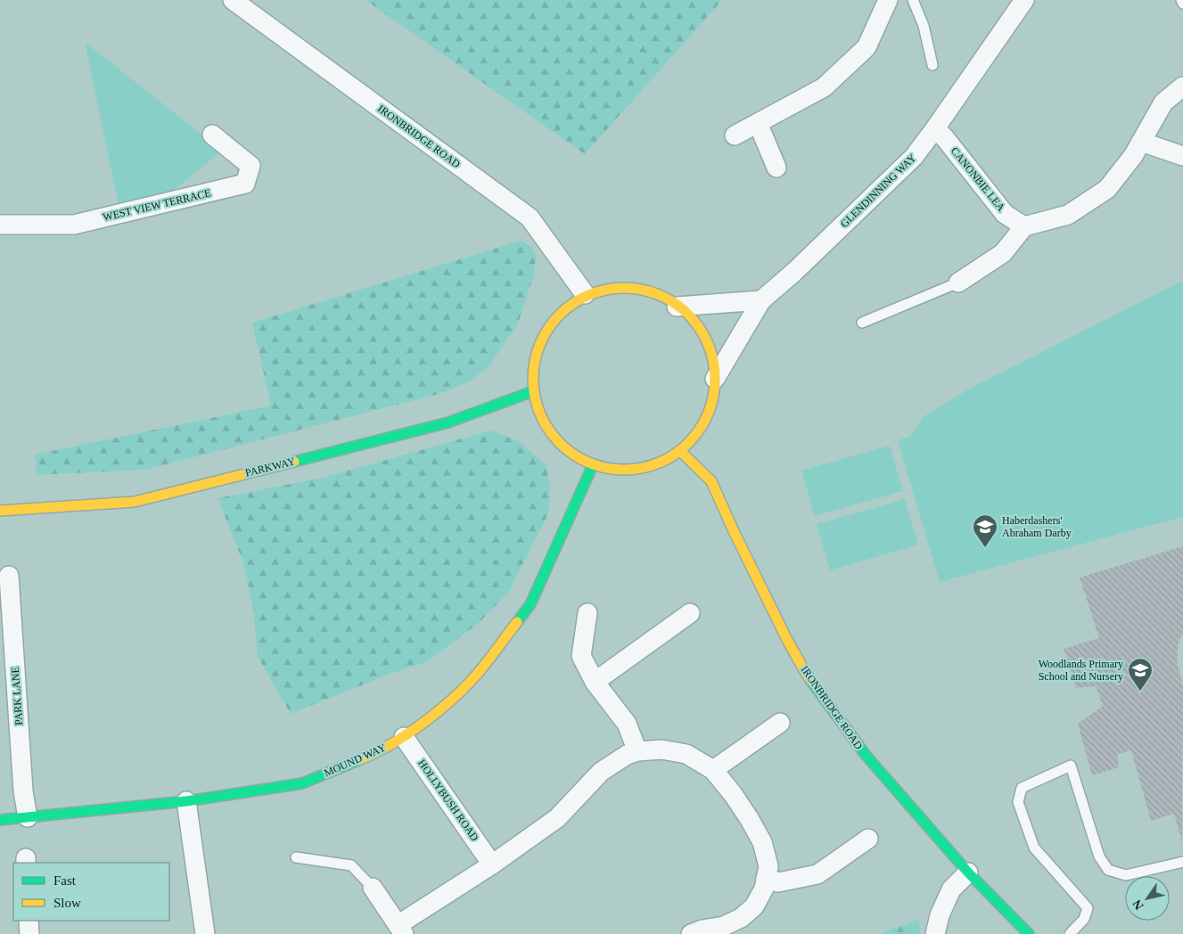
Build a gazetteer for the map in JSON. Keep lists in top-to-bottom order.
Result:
{
  "streets": {
    "main road": ["IRONBRIDGE ROAD", "PARKWAY", "MOUND WAY"],
    "street": [
      "CANONBIE LEA",
      "GLENDINNING WAY",
      "WEST VIEW TERRACE",
      "PARK LANE",
      "HOLLYBUSH ROAD"
    ]
  },
  "crossings": [
    ["CANONBIE LEA", "GLENDINNING WAY"],
    ["PARK LANE", "MOUND WAY"],
    ["MOUND WAY", "HOLLYBUSH ROAD"]
  ],
  "places": {
    "school or university": ["Haberdashers' Abraham Darby", "Woodlands Primary School and Nursery"]
  },
  "legend": ["Fast", "Slow"],
  "north": "bottom left"
}
